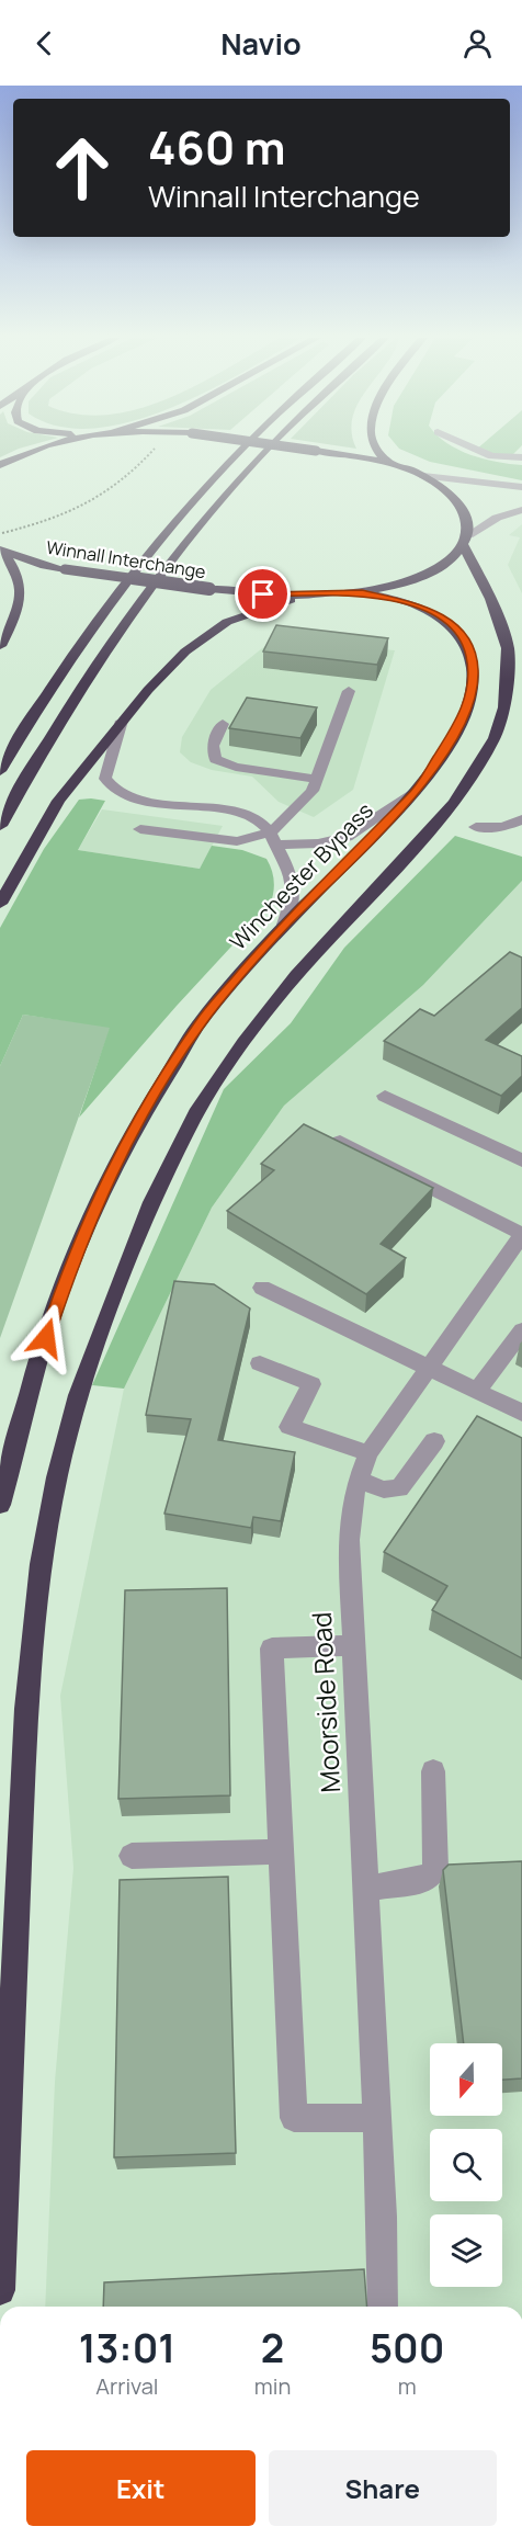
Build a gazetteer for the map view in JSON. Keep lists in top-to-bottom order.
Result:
{
  "streets": {
    "highway": ["Winnall Interchange", "Winchester Bypass"],
    "street": ["Moorside Road"]
  },
  "crossings": [
    ["Winnall Interchange", "Winchester Bypass"]
  ],
  "north": "bottom",
  "page": {
    "header": "Navio",
    "turn": ["460 m", "Winnall Interchange"],
    "eta": [
      "13:01",
      "Arrival",
      "2",
      "min",
      "500",
      "m"
    ],
    "buttons": ["Exit", "Share"]
  }
}
